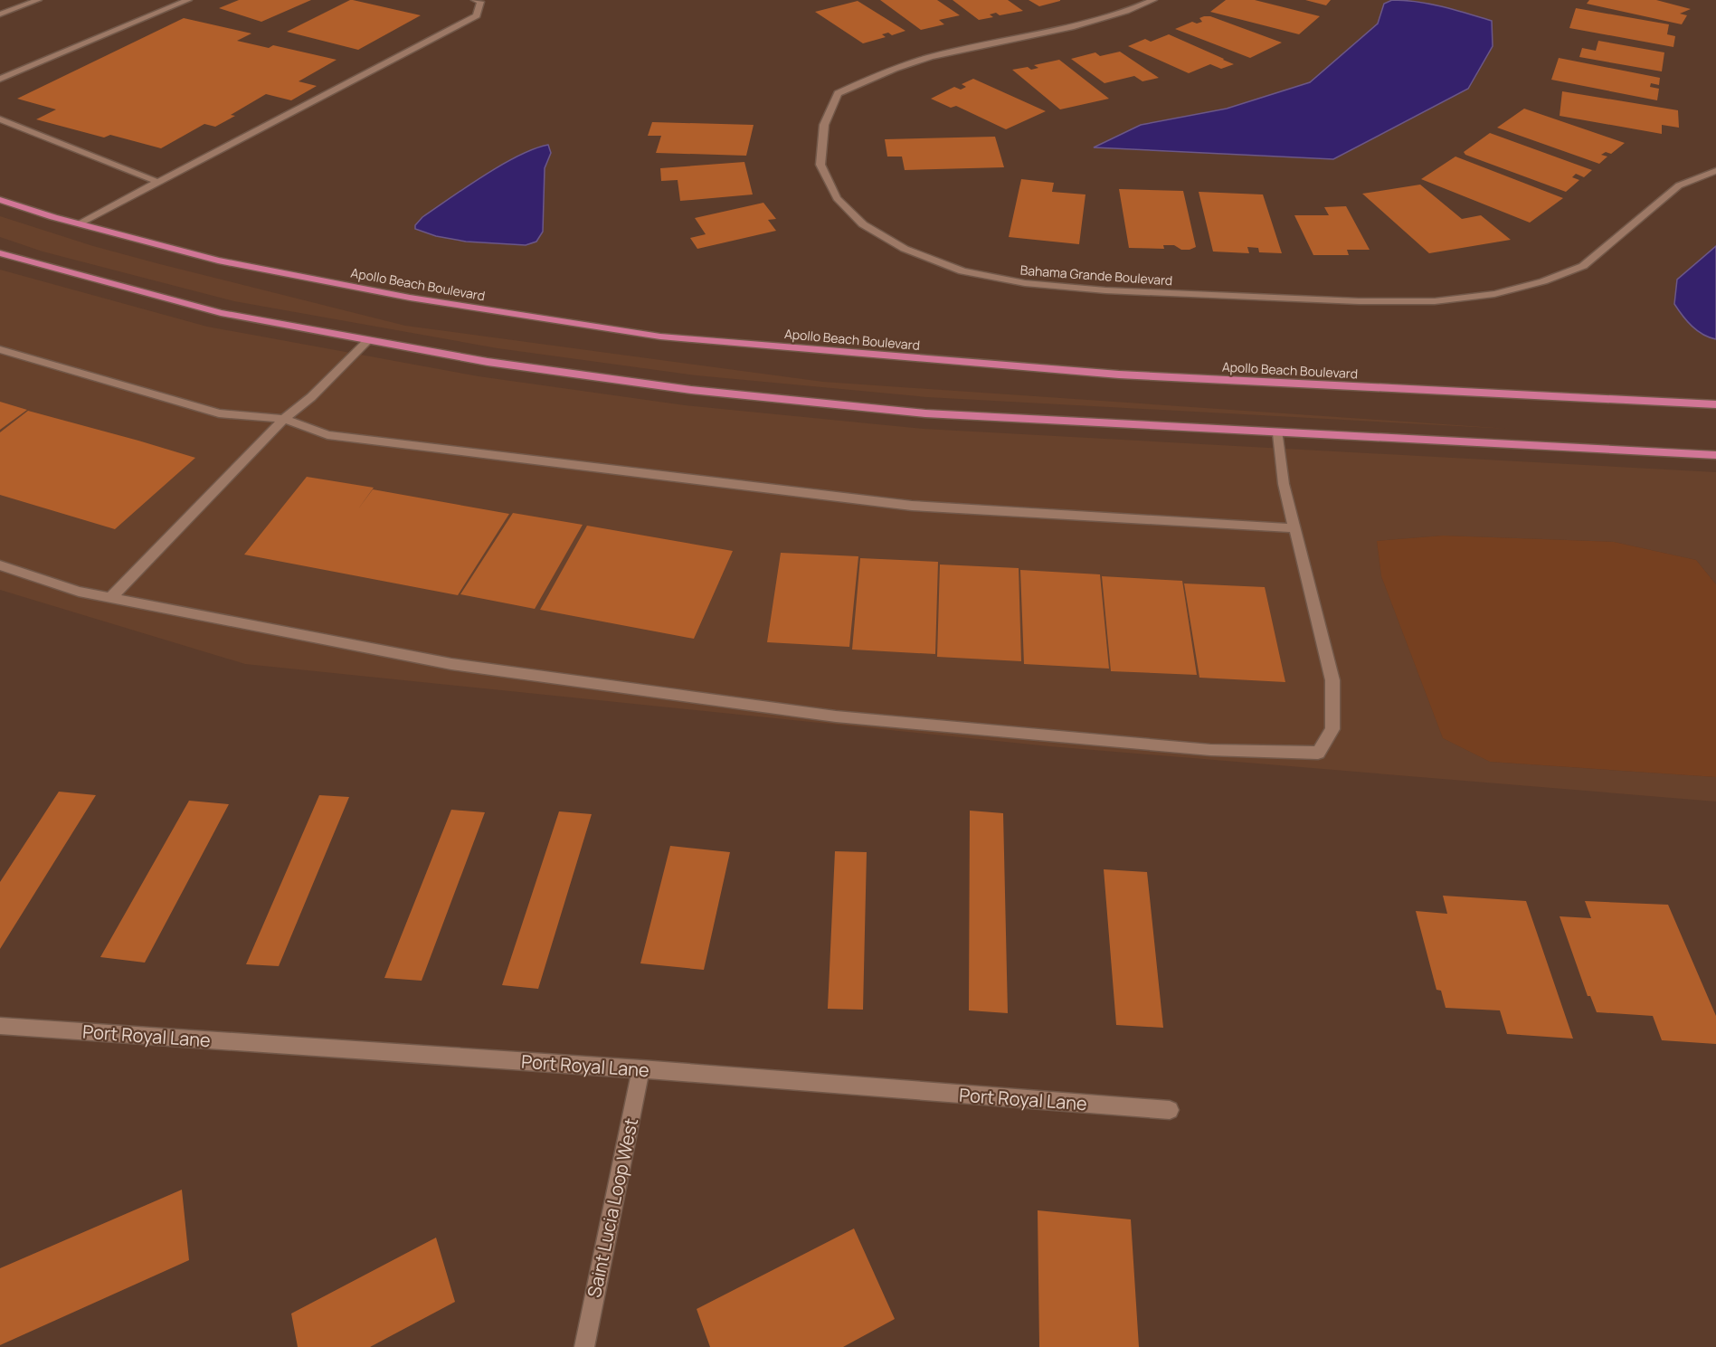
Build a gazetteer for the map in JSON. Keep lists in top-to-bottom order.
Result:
{
  "streets": {
    "main road": ["Apollo Beach Boulevard"],
    "street": ["Bahama Grande Boulevard", "Port Royal Lane", "Saint Lucia Loop West"]
  },
  "crossings": [
    ["Port Royal Lane", "Saint Lucia Loop West"]
  ]
}
